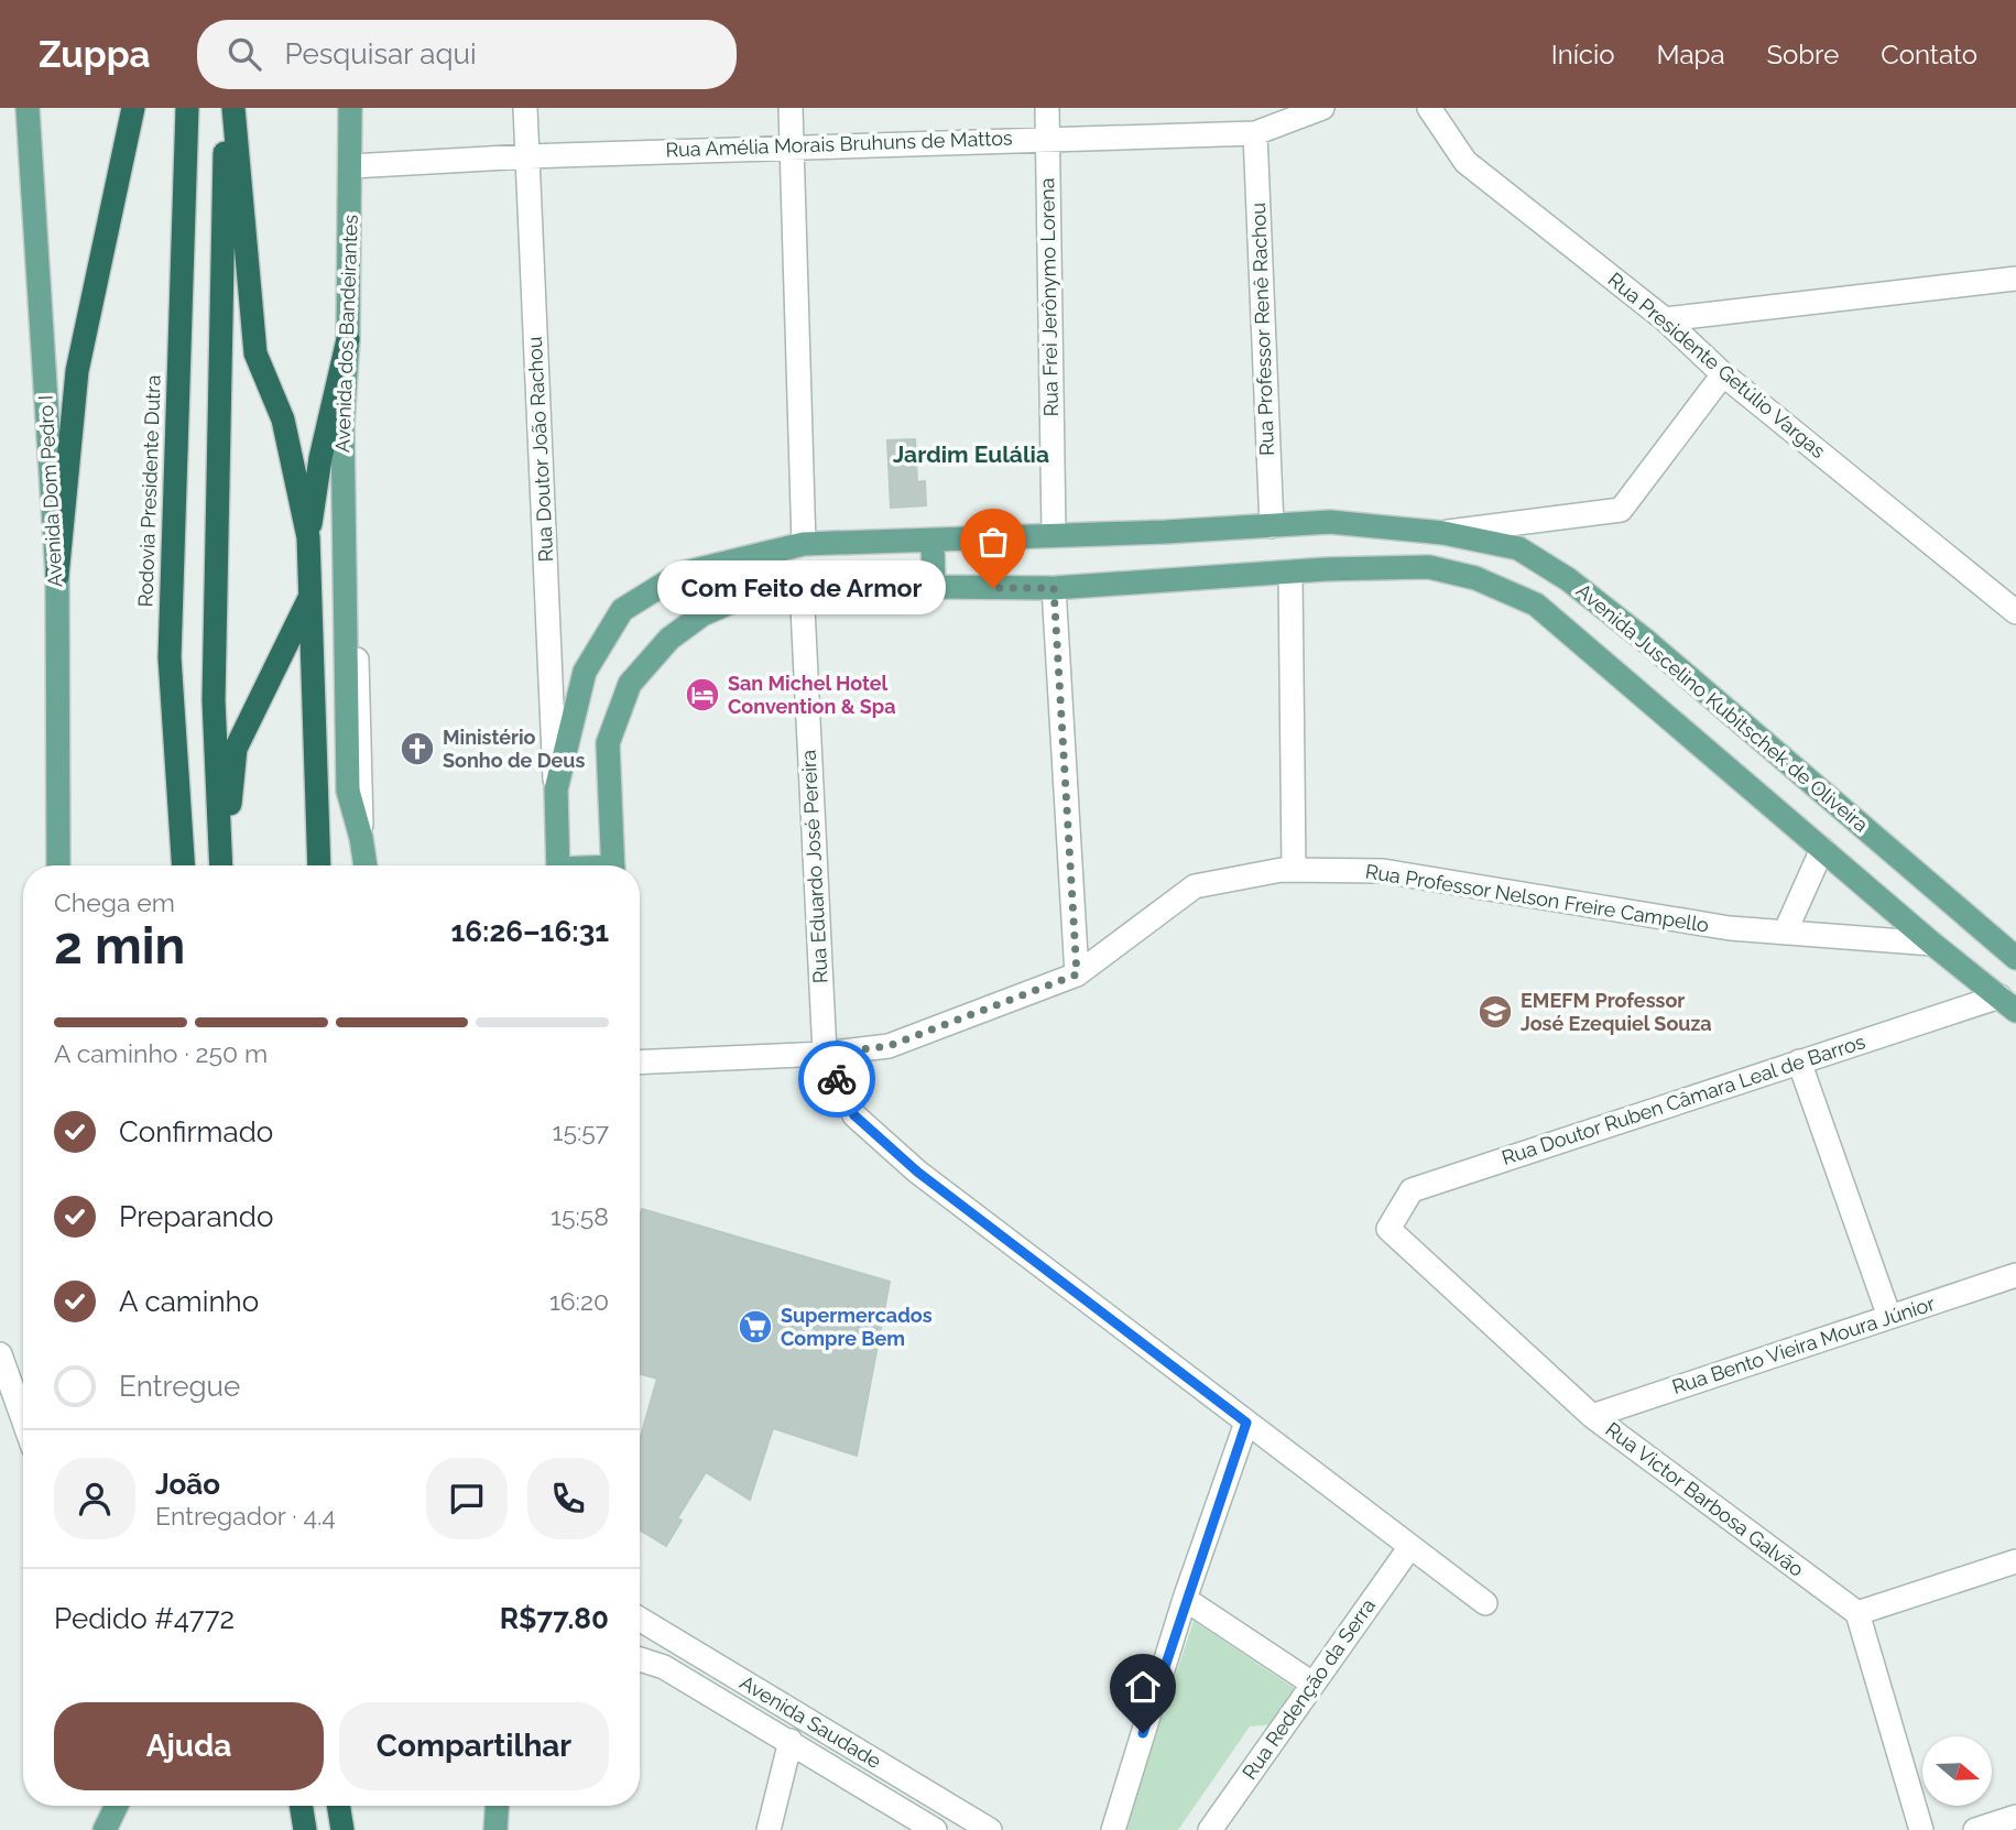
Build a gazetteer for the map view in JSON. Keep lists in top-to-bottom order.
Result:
{
  "streets": {
    "highway": ["Rodovia Presidente Dutra"],
    "main road": ["Avenida dos Bandeirantes", "Avenida Dom Pedro I", "Avenida Juscelino Kubitschek de Oliveira"],
    "street": [
      "Rua Amélia Morais Bruhuns de Mattos",
      "Rua Frei Jerônymo Lorena",
      "Rua Professor Renê Rachou",
      "Rua Presidente Getúlio Vargas",
      "Rua Doutor João Rachou",
      "Rua Eduardo José Pereira",
      "Rua Professor Nelson Freire Campello",
      "Rua Doutor Ruben Câmara Leal de Barros",
      "Rua Bento Vieira Moura Júnior",
      "Rua Victor Barbosa Galvão",
      "Rua Redenção da Serra",
      "Avenida Saudade"
    ]
  },
  "crossings": [
    ["Rua Amélia Morais Bruhuns de Mattos", "Rua Frei Jerônymo Lorena"],
    ["Rua Amélia Morais Bruhuns de Mattos", "Rua Professor Renê Rachou"],
    ["Rua Amélia Morais Bruhuns de Mattos", "Avenida dos Bandeirantes"],
    ["Rua Amélia Morais Bruhuns de Mattos", "Rua Doutor João Rachou"],
    ["Rua Frei Jerônymo Lorena", "Avenida Juscelino Kubitschek de Oliveira"],
    ["Rua Professor Renê Rachou", "Avenida Juscelino Kubitschek de Oliveira"],
    ["Rua Doutor João Rachou", "Avenida Juscelino Kubitschek de Oliveira"],
    ["Avenida Juscelino Kubitschek de Oliveira", "Rua Eduardo José Pereira"],
    ["Avenida Juscelino Kubitschek de Oliveira", "Rua Professor Nelson Freire Campello"],
    ["Avenida Juscelino Kubitschek de Oliveira", "Rua Doutor Ruben Câmara Leal de Barros"],
    ["Rua Eduardo José Pereira", "Rua Professor Nelson Freire Campello"],
    ["Rua Doutor Ruben Câmara Leal de Barros", "Rua Victor Barbosa Galvão"],
    ["Rua Bento Vieira Moura Júnior", "Rua Victor Barbosa Galvão"]
  ],
  "districts": ["Jardim Eulália"],
  "places": {
    "other": ["Com Feito de Armor"],
    "hotel": ["San Michel Hotel Convention & Spa"],
    "church": ["Ministério Sonho de Deus"],
    "school or university": ["EMEFM Professor José Ezequiel Souza"],
    "supermarket": ["Supermercados Compre Bem"]
  },
  "north": "right",
  "page": {
    "header": "Zuppa",
    "search": "Pesquisar aqui",
    "nav": [
      "Início",
      "Mapa",
      "Sobre",
      "Contato"
    ],
    "bubble": "Com Feito de Armor",
    "heading": ["2 min", "Chega em", "16:26–16:31"],
    "panel": [
      "João",
      "Entregador · 4.4",
      "Pedido #4772",
      "R$77.80"
    ],
    "bar": "A caminho · 250 m",
    "list": [
      ["Confirmado", "15:57"],
      ["Preparando", "15:58"],
      ["A caminho", "16:20"],
      "Entregue"
    ],
    "buttons": ["Ajuda", "Compartilhar"]
  }
}
